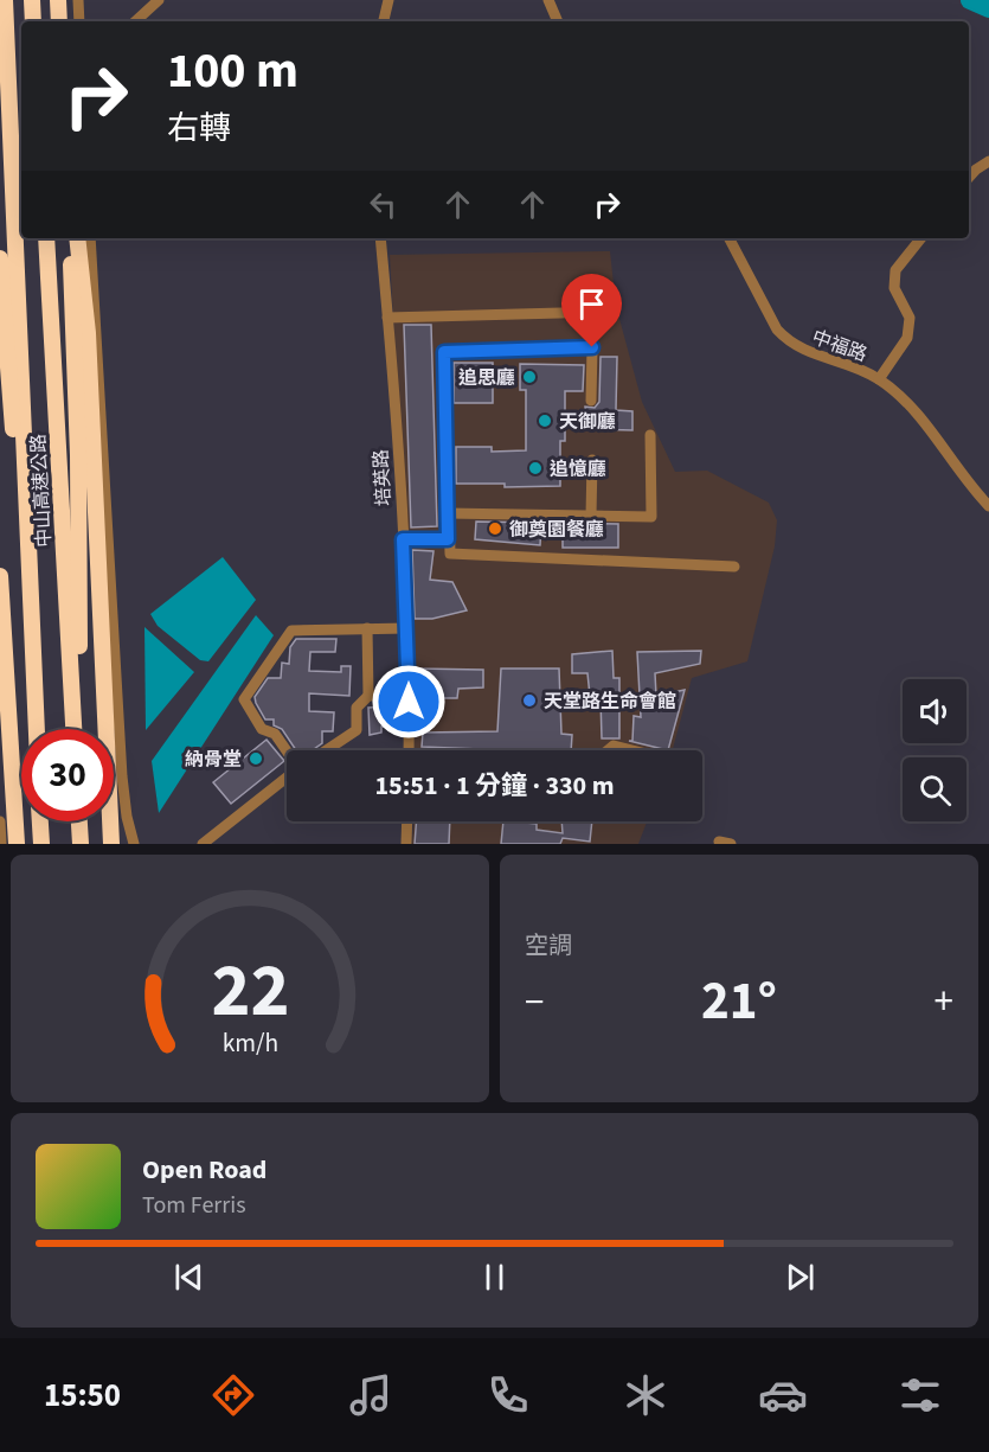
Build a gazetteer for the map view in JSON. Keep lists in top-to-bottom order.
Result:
{
  "streets": {
    "highway": ["中山高速公路"],
    "street": ["中福路", "培英路"]
  },
  "places": [
    "追思廳",
    "天御廳",
    "追憶廳",
    "御奠園餐廳",
    "天堂路生命會館",
    "納骨堂"
  ],
  "page": {
    "turn": ["100 m", "右轉"],
    "limit": "30",
    "trip": "15:51 · 1 分鐘 · 330 m",
    "tile": "空調",
    "heat": ["−", "21°", "+"],
    "song": ["Open Road", "Tom Ferris"],
    "tabs": "15:50",
    "gauge": ["22", "km/h"]
  }
}
